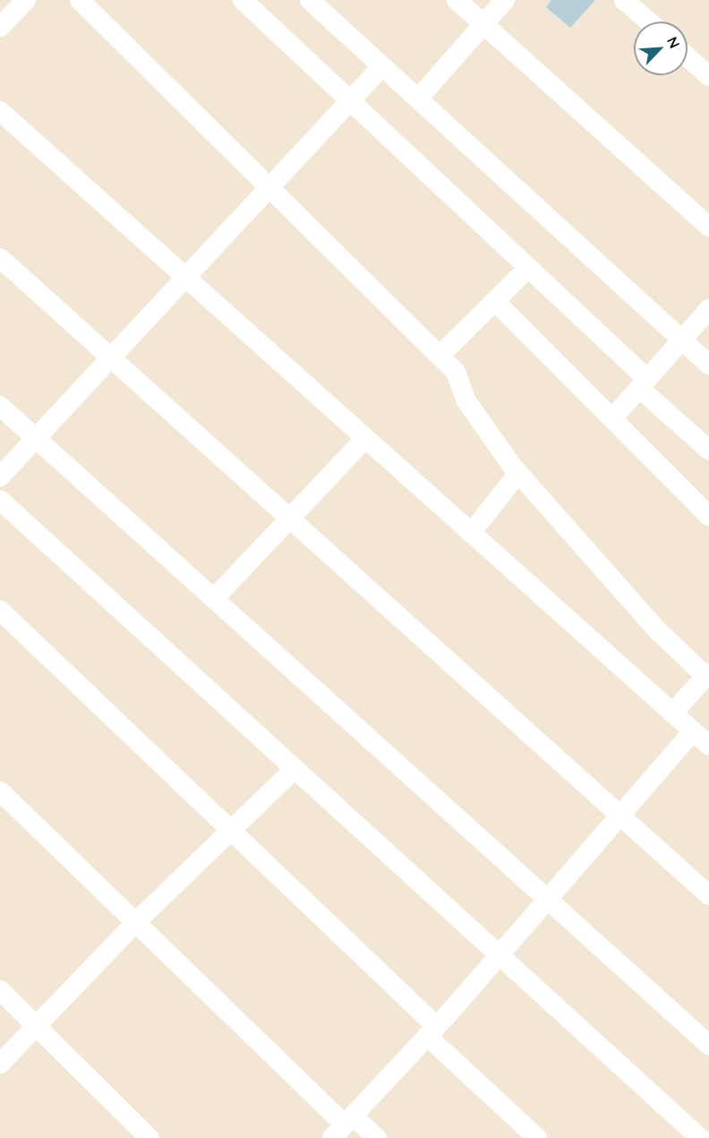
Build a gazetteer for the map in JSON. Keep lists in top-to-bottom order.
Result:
{
  "north": "top right"
}
